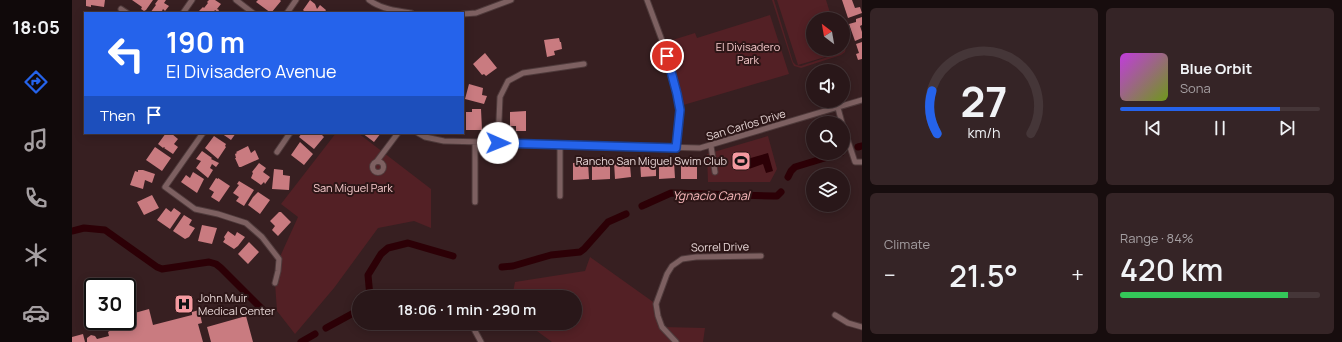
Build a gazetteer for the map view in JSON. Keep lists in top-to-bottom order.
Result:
{
  "streets": {
    "street": ["San Carlos Drive", "Sorrel Drive"]
  },
  "water": ["Ygnacio Canal"],
  "parks": ["El Divisadero Park", "San Miguel Park"],
  "places": {
    "sports": ["Rancho San Miguel Swim Club"],
    "hospital": ["John Muir Medical Center"]
  },
  "north": "top left",
  "page": {
    "tabs": "18:05",
    "turn": ["190 m", "El Divisadero Avenue"],
    "song": ["Blue Orbit", "Sona"],
    "then": "Then",
    "tile": [
      "Climate",
      ["Range · 84%", "420 km"]
    ],
    "heat": ["−", "21.5°", "+"],
    "limit": "30",
    "trip": "18:06 · 1 min · 290 m",
    "gauge": ["27", "km/h"]
  }
}
